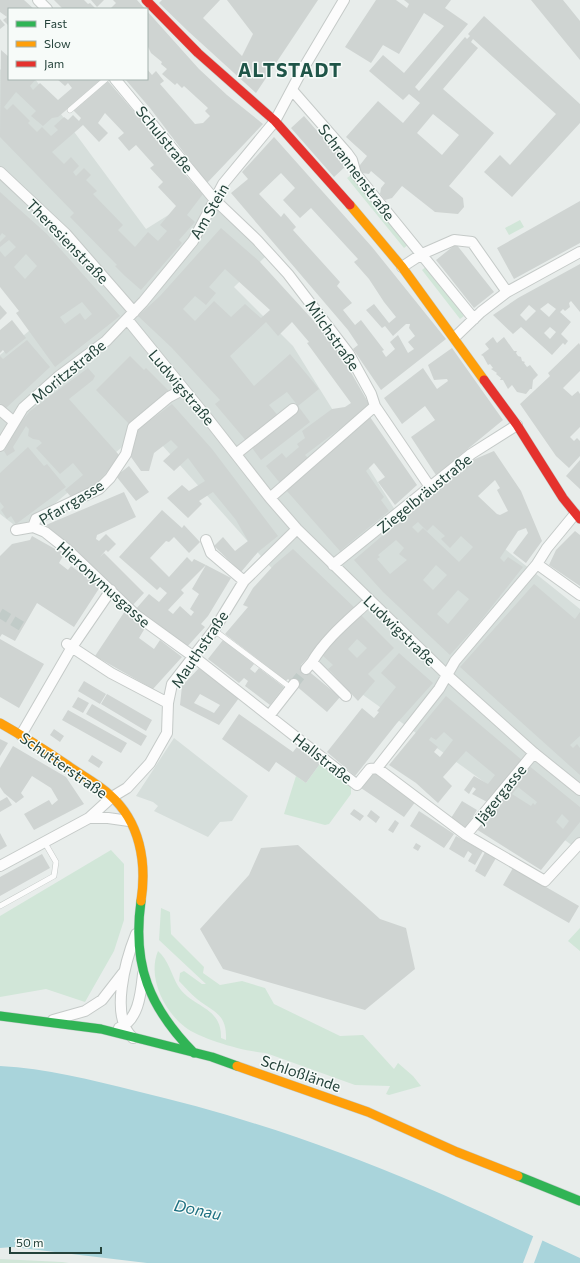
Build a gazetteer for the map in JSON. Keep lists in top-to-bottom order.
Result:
{
  "streets": {
    "street": [
      "Schulstraße",
      "Schrannenstraße",
      "Am Stein",
      "Theresienstraße",
      "Milchstraße",
      "Moritzstraße",
      "Ludwigstraße",
      "Ziegelbräustraße",
      "Pfarrgasse",
      "Hieronymusgasse",
      "Mauthstraße",
      "Hallstraße",
      "Schutterstraße",
      "Jägergasse",
      "Schloßlände"
    ]
  },
  "crossings": [
    ["Schulstraße", "Am Stein"],
    ["Schulstraße", "Milchstraße"],
    ["Schrannenstraße", "Am Stein"],
    ["Schrannenstraße", "Ziegelbräustraße"],
    ["Schrannenstraße", "Hallstraße"],
    ["Am Stein", "Milchstraße"],
    ["Am Stein", "Moritzstraße"],
    ["Theresienstraße", "Moritzstraße"],
    ["Milchstraße", "Ziegelbräustraße"],
    ["Moritzstraße", "Ludwigstraße"],
    ["Ludwigstraße", "Ziegelbräustraße"],
    ["Ludwigstraße", "Pfarrgasse"],
    ["Ludwigstraße", "Mauthstraße"],
    ["Ludwigstraße", "Hallstraße"],
    ["Ludwigstraße", "Jägergasse"],
    ["Pfarrgasse", "Hieronymusgasse"],
    ["Hieronymusgasse", "Mauthstraße"],
    ["Hieronymusgasse", "Hallstraße"],
    ["Mauthstraße", "Hallstraße"],
    ["Mauthstraße", "Schutterstraße"],
    ["Schutterstraße", "Schloßlände"]
  ],
  "districts": ["ALTSTADT"],
  "water": ["Donau"],
  "legend": ["Fast", "Slow", "Jam"],
  "scale_bar": "50 m"
}
